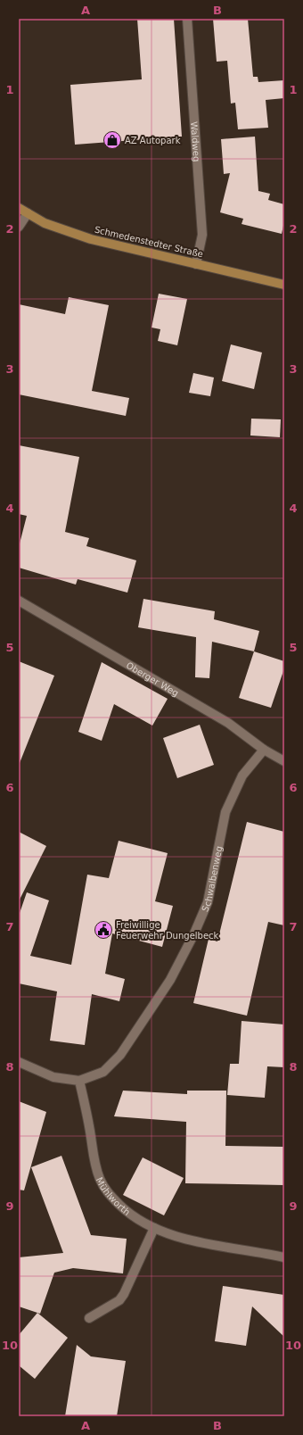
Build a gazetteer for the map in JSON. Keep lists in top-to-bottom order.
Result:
{
  "streets": {
    "main road": ["Schmedenstedter Straße"],
    "street": [
      "Waldweg",
      "Oberger Weg",
      "Schwalbenweg",
      "Mühlworth"
    ]
  },
  "crossings": [
    ["Waldweg", "Schmedenstedter Straße"],
    ["Oberger Weg", "Schwalbenweg"],
    ["Schwalbenweg", "Mühlworth"]
  ],
  "places": {
    "shop": ["AZ Autopark"],
    "public building": ["Freiwillige Feuerwehr Dungelbeck"]
  },
  "grid": {
    "columns": ["A", "B"],
    "rows": [
      "1",
      "2",
      "3",
      "4",
      "5",
      "6",
      "7",
      "8",
      "9",
      "10"
    ]
  }
}
